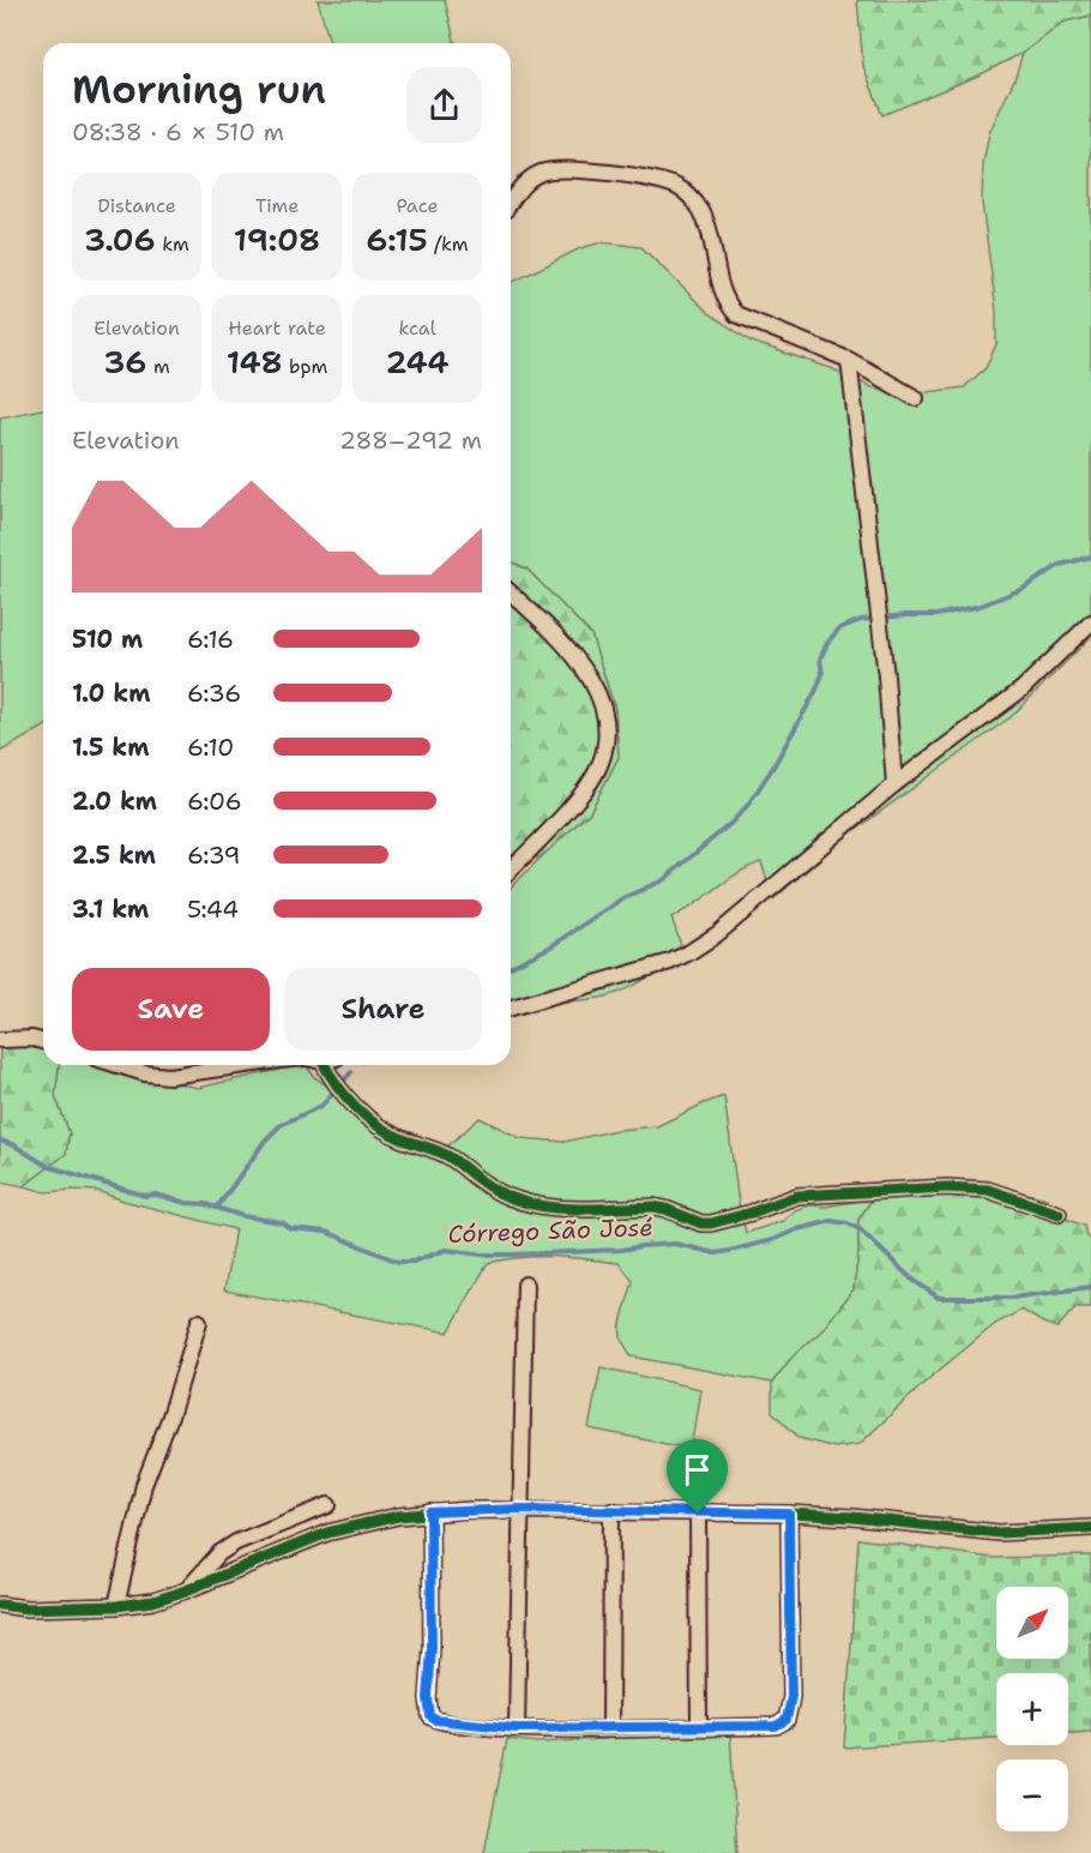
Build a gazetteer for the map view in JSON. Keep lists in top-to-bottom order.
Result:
{
  "water": ["Córrego São José"],
  "north": "top right",
  "page": {
    "heading": ["Morning run", "08:38 · 6 × 510 m"],
    "stats": [
      ["Distance", "3.06 km"],
      ["Time", "19:08"],
      ["Pace", "6:15 /km"],
      ["Elevation", "36 m"],
      ["Heart rate", "148 bpm"],
      ["kcal", "244"]
    ],
    "chart": ["Elevation", "288–292 m"],
    "list": [
      {
        "name": "510 m",
        "note": "6:16"
      },
      {
        "name": "1.0 km",
        "note": "6:36"
      },
      {
        "name": "1.5 km",
        "note": "6:10"
      },
      {
        "name": "2.0 km",
        "note": "6:06"
      },
      {
        "name": "2.5 km",
        "note": "6:39"
      },
      {
        "name": "3.1 km",
        "note": "5:44"
      }
    ],
    "buttons": ["Save", "Share"],
    "map_buttons": ["+", "−"]
  }
}
